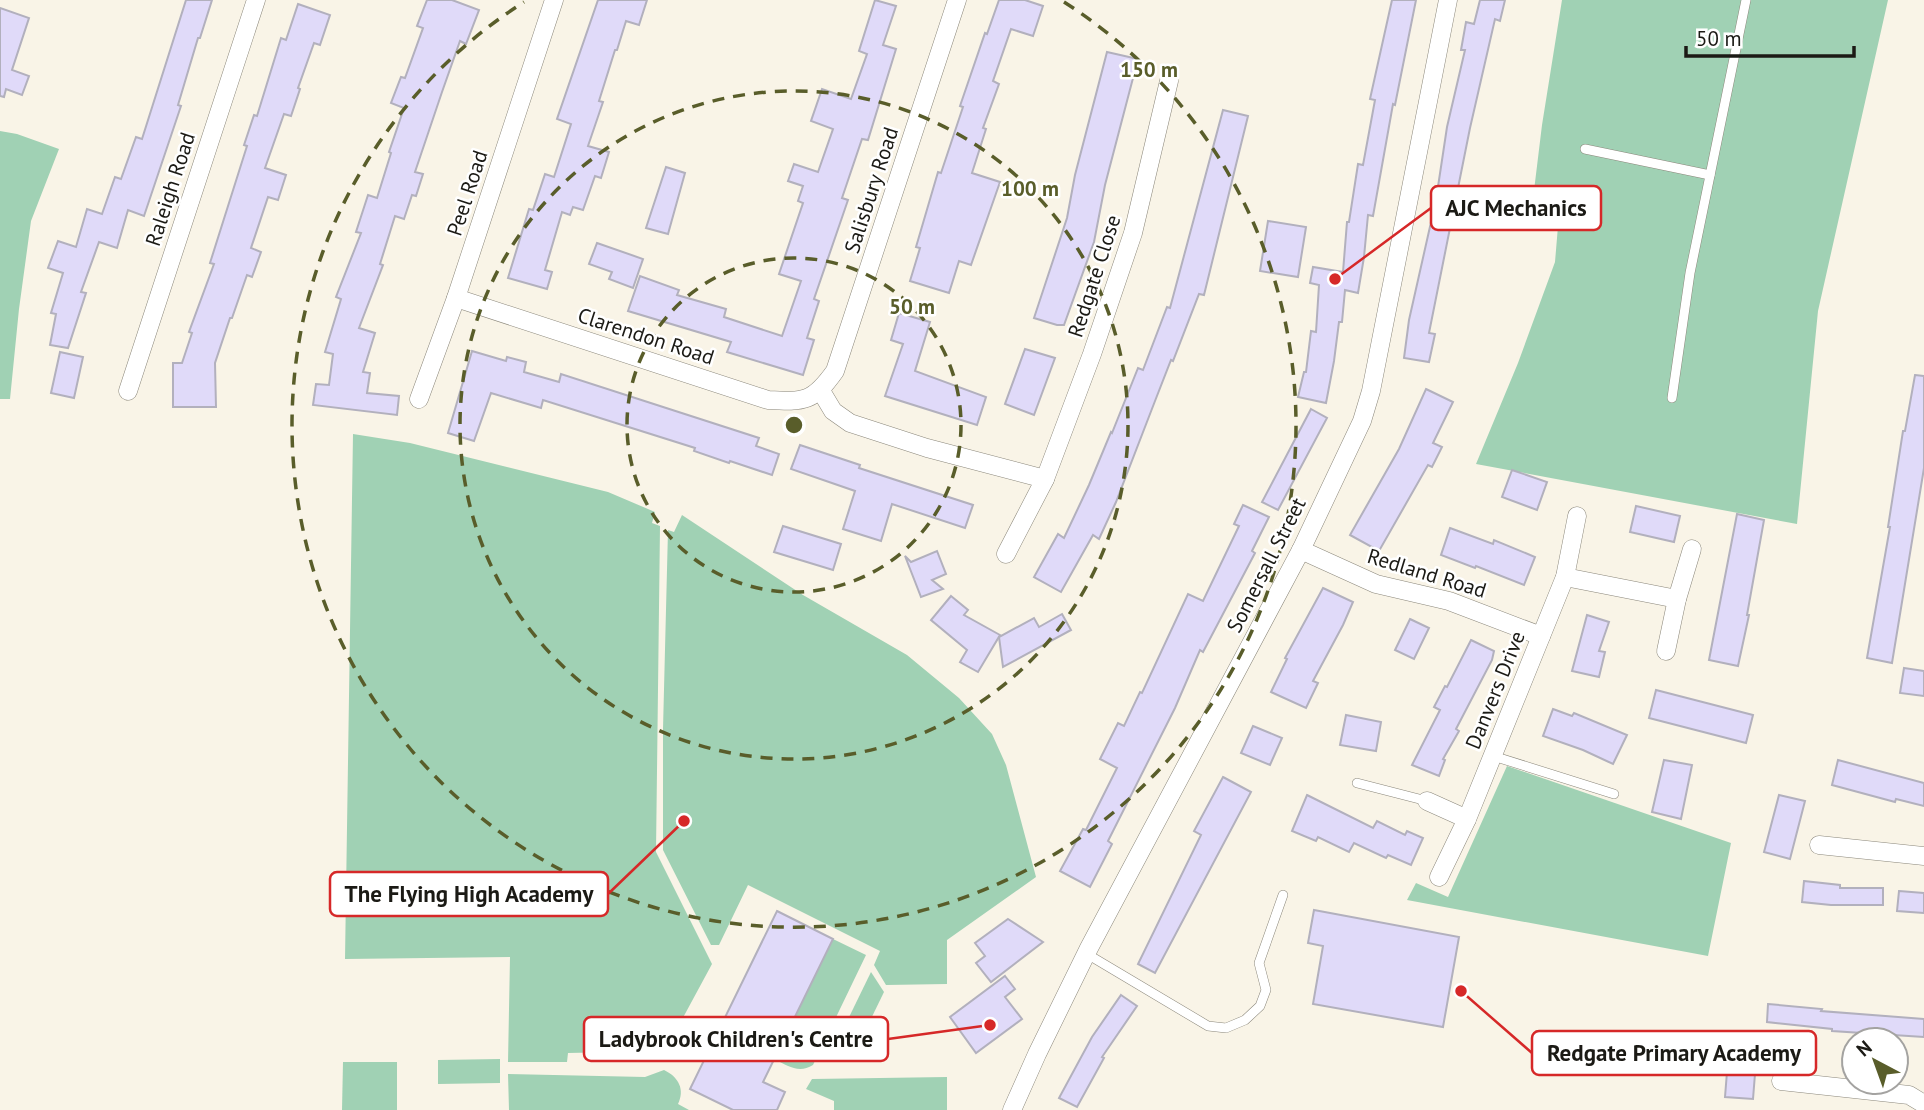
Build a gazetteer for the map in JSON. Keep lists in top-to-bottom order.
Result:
{
  "streets": {
    "street": [
      "Raleigh Road",
      "Salisbury Road",
      "Peel Road",
      "Redgate Close",
      "Clarendon Road",
      "Somersall Street",
      "Redland Road",
      "Danvers Drive"
    ]
  },
  "crossings": [
    ["Salisbury Road", "Clarendon Road"],
    ["Peel Road", "Clarendon Road"],
    ["Somersall Street", "Redland Road"],
    ["Redland Road", "Danvers Drive"]
  ],
  "places": [
    "AJC Mechanics",
    "The Flying High Academy",
    "Redgate Primary Academy",
    "Ladybrook Children's Centre"
  ],
  "scale_bar": "50 m",
  "north": "top left",
  "rings": ["150 m", "100 m", "50 m"]
}
